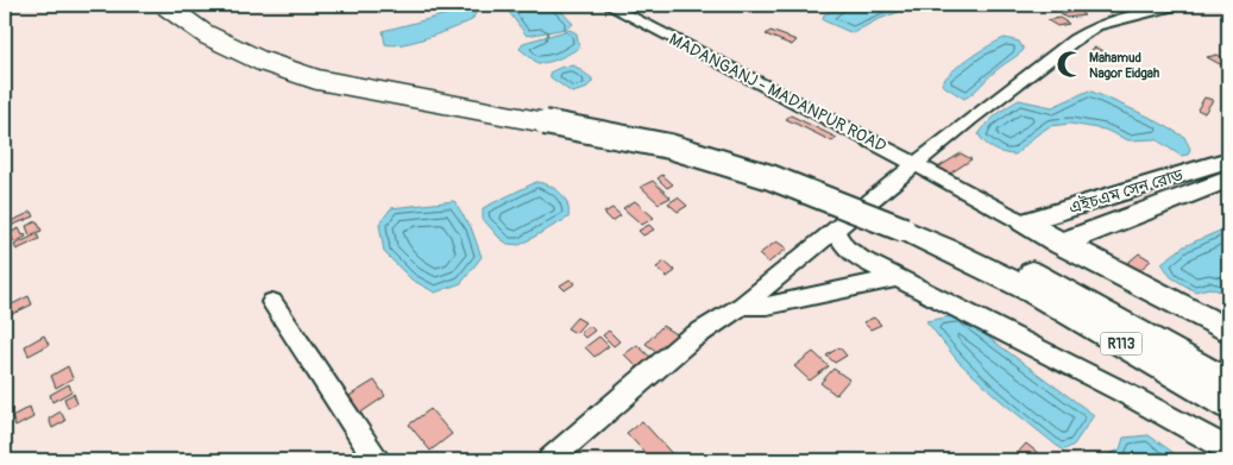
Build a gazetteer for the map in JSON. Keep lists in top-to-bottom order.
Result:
{
  "streets": {
    "main road": ["এইচএম সেন রোড", "R113"],
    "street": ["MADANGANJ - MADANPUR ROAD"]
  },
  "crossings": [
    ["MADANGANJ - MADANPUR ROAD", "এইচএম সেন রোড"]
  ],
  "places": {
    "mosque": ["Mahamud Nagor Eidgah"]
  }
}
